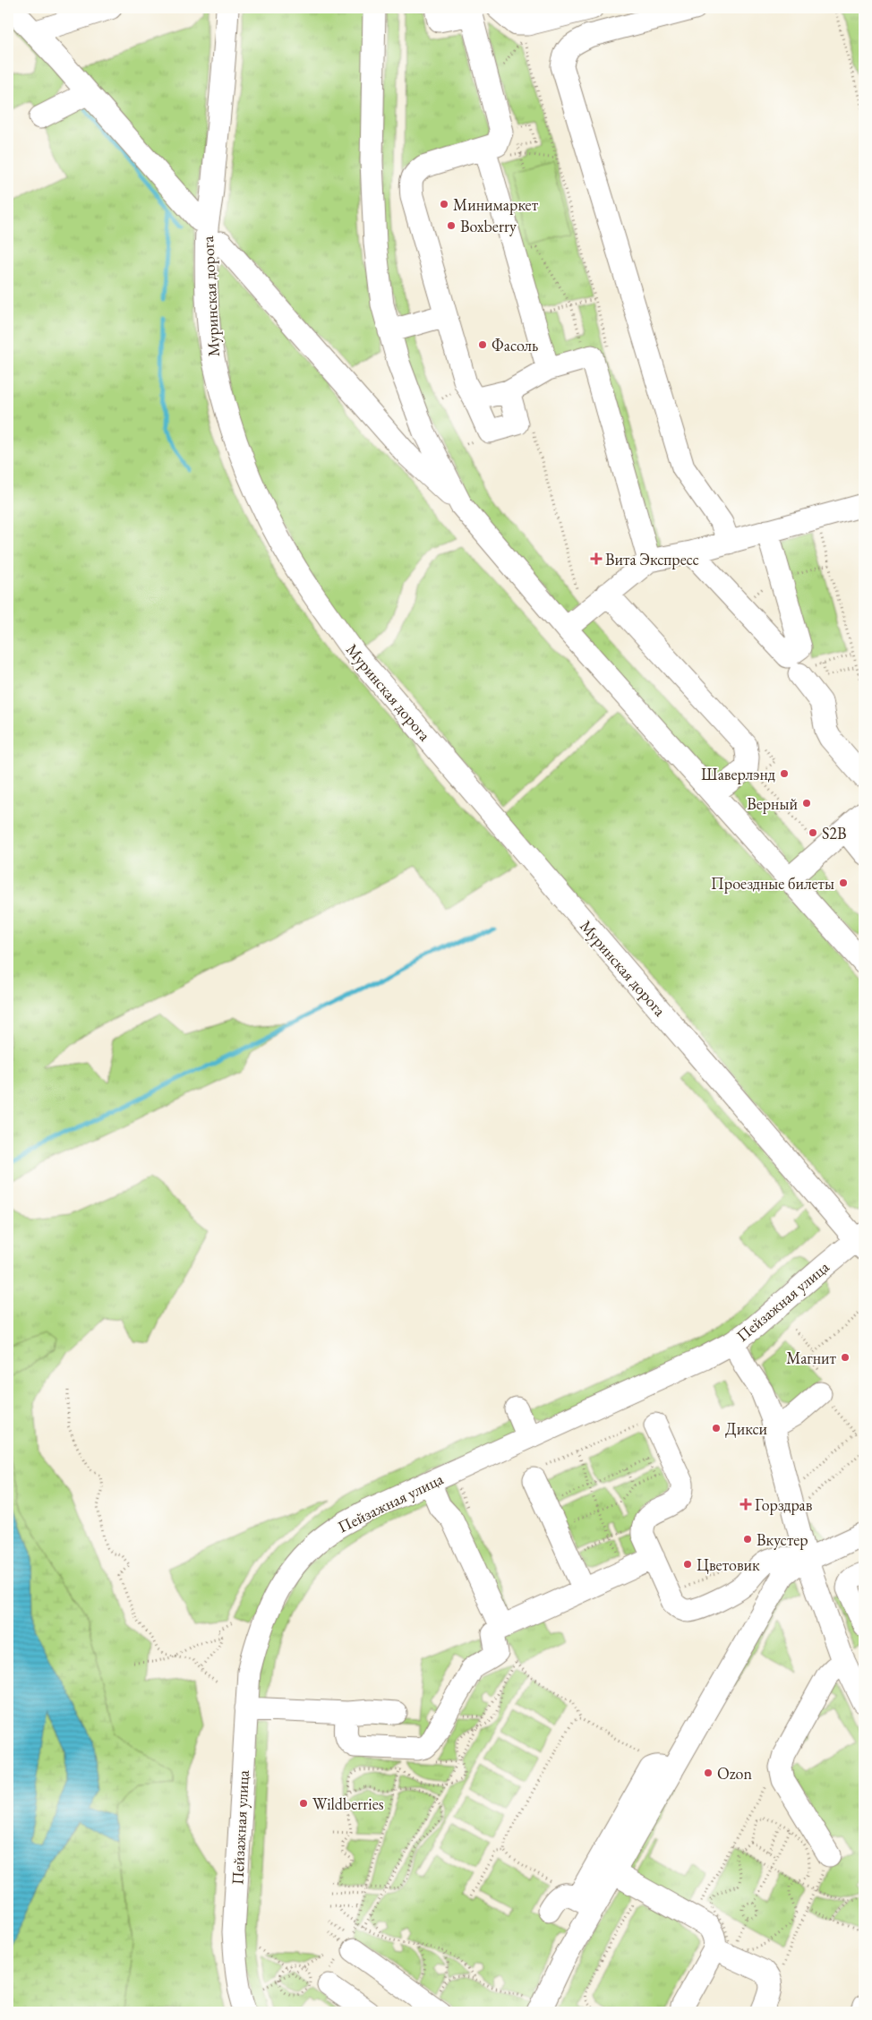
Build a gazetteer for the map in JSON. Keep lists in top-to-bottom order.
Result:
{
  "streets": {
    "street": ["Муринская дорога", "Пейзажная улица"]
  },
  "crossings": [
    ["Муринская дорога", "Пейзажная улица"]
  ],
  "places": {
    "other": [
      "Минимаркет",
      "Boxberry",
      "Фасоль",
      "Шаверлэнд",
      "Верный",
      "S2B",
      "Проездные билеты",
      "Магнит",
      "Дикси",
      "Вкустер",
      "Цветовик",
      "Ozon",
      "Wildberries"
    ],
    "health": ["Вита Экспресс", "Горздрав"]
  }
}
